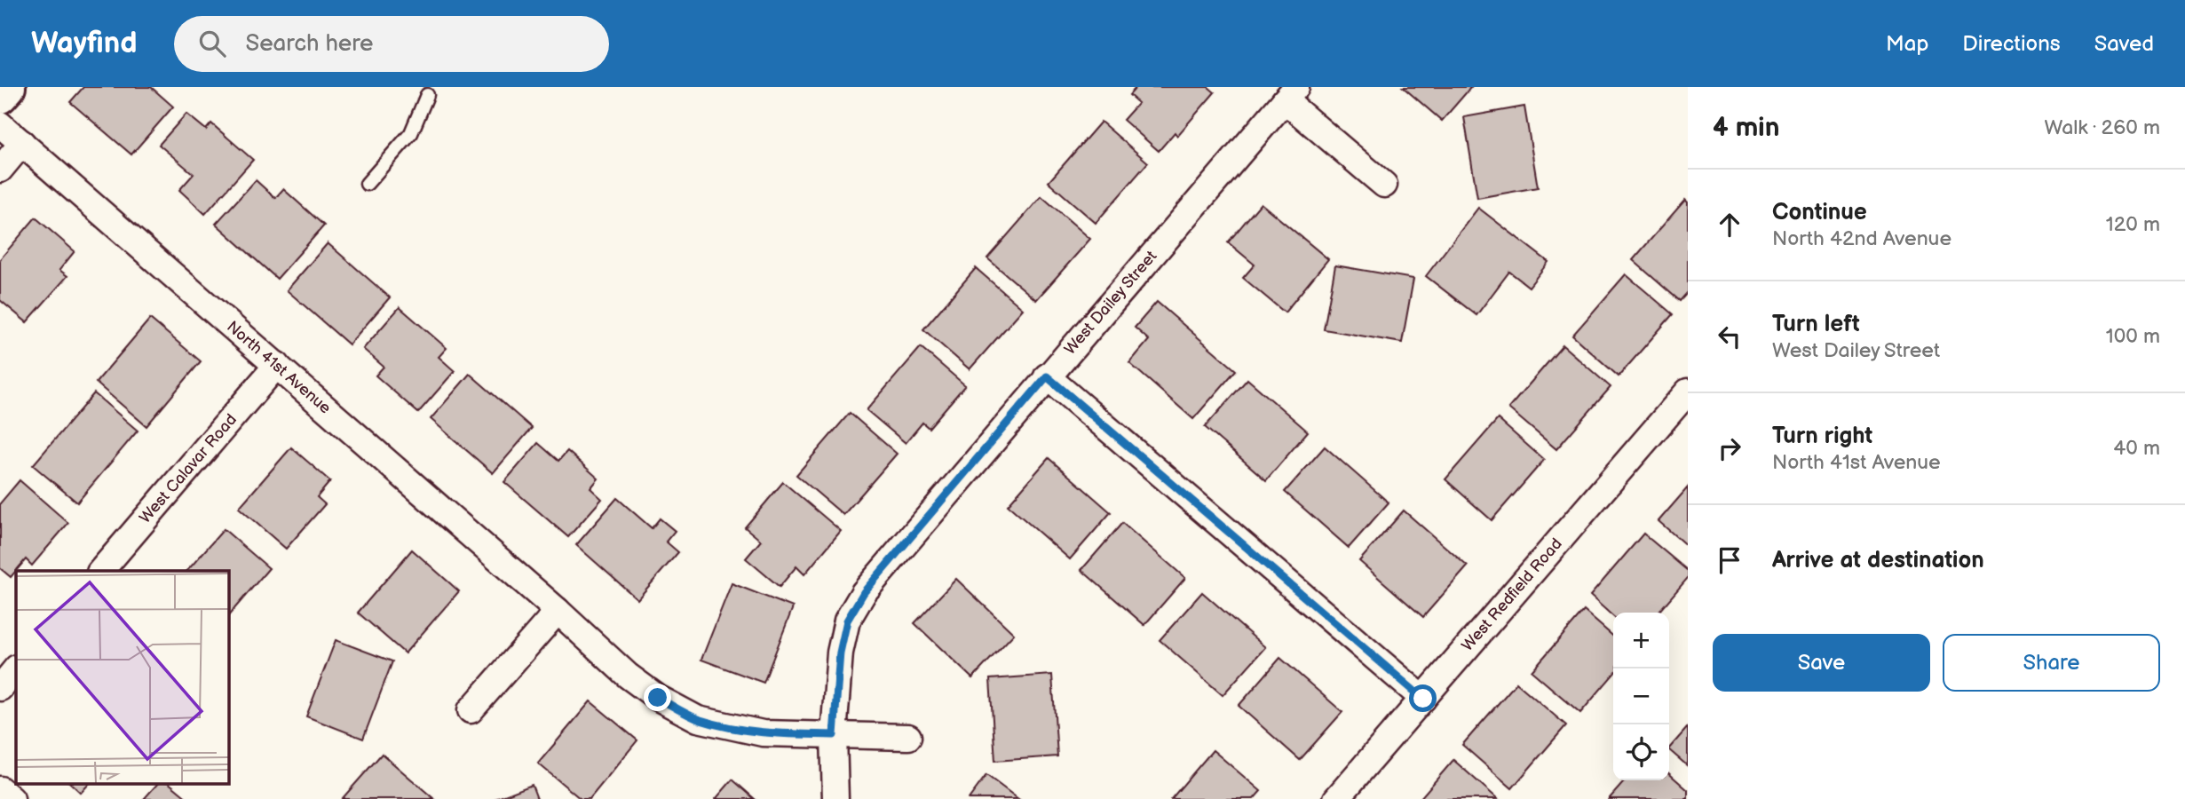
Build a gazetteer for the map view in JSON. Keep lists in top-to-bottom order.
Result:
{
  "streets": {
    "street": [
      "West Dailey Street",
      "North 41st Avenue",
      "West Calavar Road",
      "West Redfield Road"
    ]
  },
  "crossings": [
    ["West Dailey Street", "North 41st Avenue"],
    ["North 41st Avenue", "West Calavar Road"]
  ],
  "page": {
    "header": "Wayfind",
    "search": "Search here",
    "nav": ["Map", "Directions", "Saved"],
    "heading": ["4 min", "Walk · 260 m"],
    "list": [
      ["Continue", "North 42nd Avenue", "120 m"],
      ["Turn left", "West Dailey Street", "100 m"],
      ["Turn right", "North 41st Avenue", "40 m"],
      "Arrive at destination"
    ],
    "map_buttons": ["+", "−"],
    "buttons": ["Save", "Share"]
  }
}
